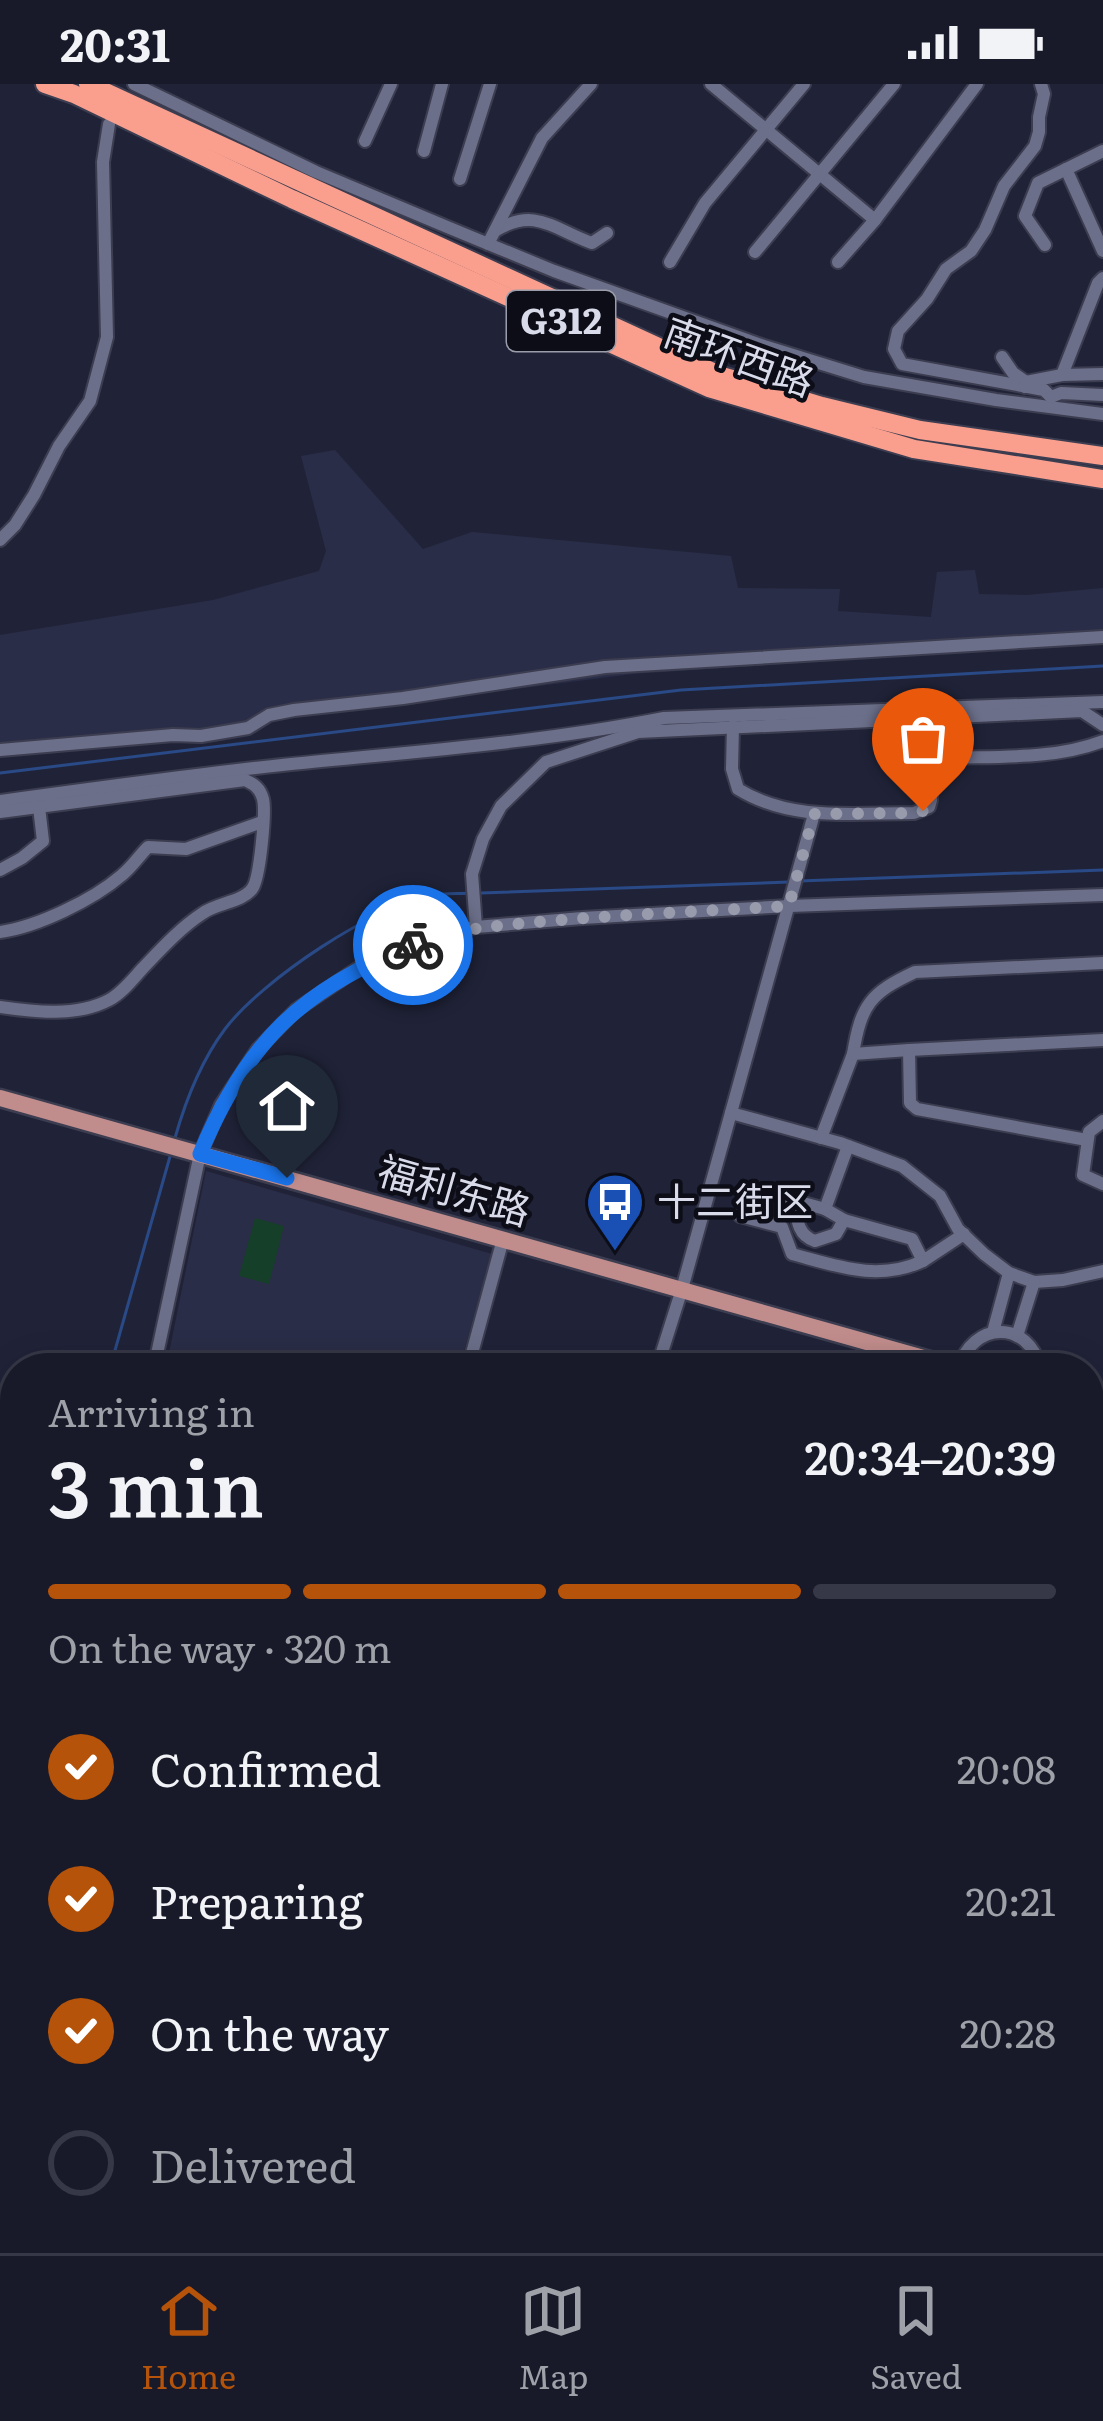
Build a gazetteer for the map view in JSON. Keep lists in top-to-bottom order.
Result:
{
  "streets": {
    "highway": ["G312", "南环西路"],
    "main road": ["福利东路"]
  },
  "places": {
    "bus stop": ["十二街区"]
  },
  "page": {
    "status": "20:31",
    "heading": ["3 min", "Arriving in", "20:34–20:39"],
    "bar": "On the way · 320 m",
    "list": [
      ["Confirmed", "20:08"],
      ["Preparing", "20:21"],
      ["On the way", "20:28"],
      "Delivered"
    ],
    "tabs": ["Home", "Map", "Saved"]
  }
}
